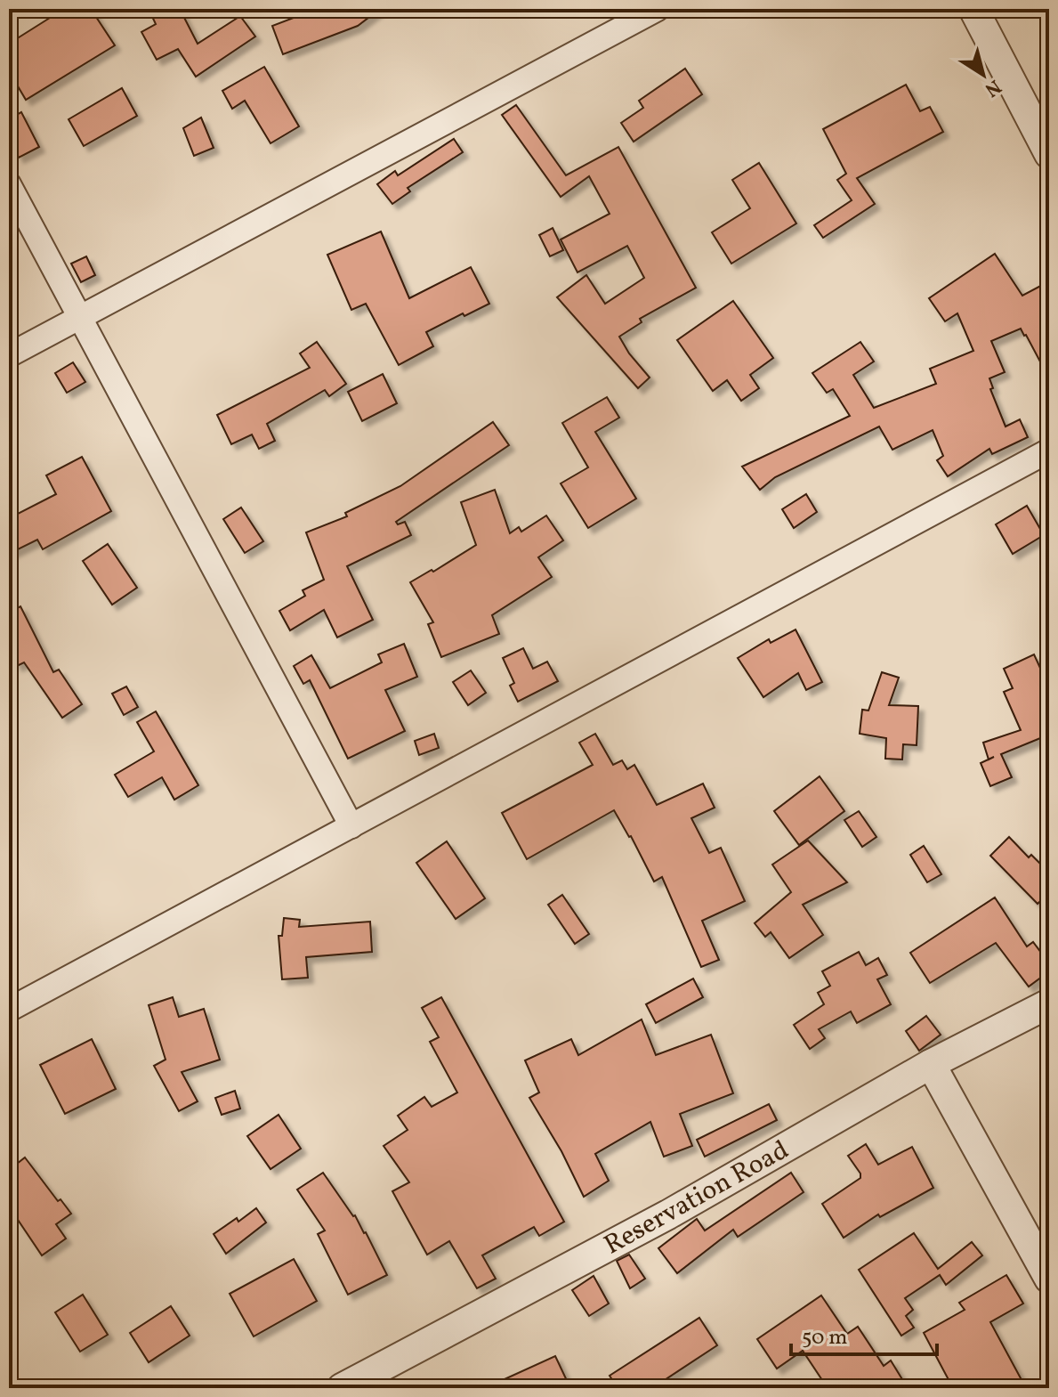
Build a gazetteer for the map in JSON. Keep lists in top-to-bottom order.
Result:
{
  "streets": {
    "street": ["Reservation Road"]
  },
  "scale_bar": "50 m",
  "north": "bottom right"
}
